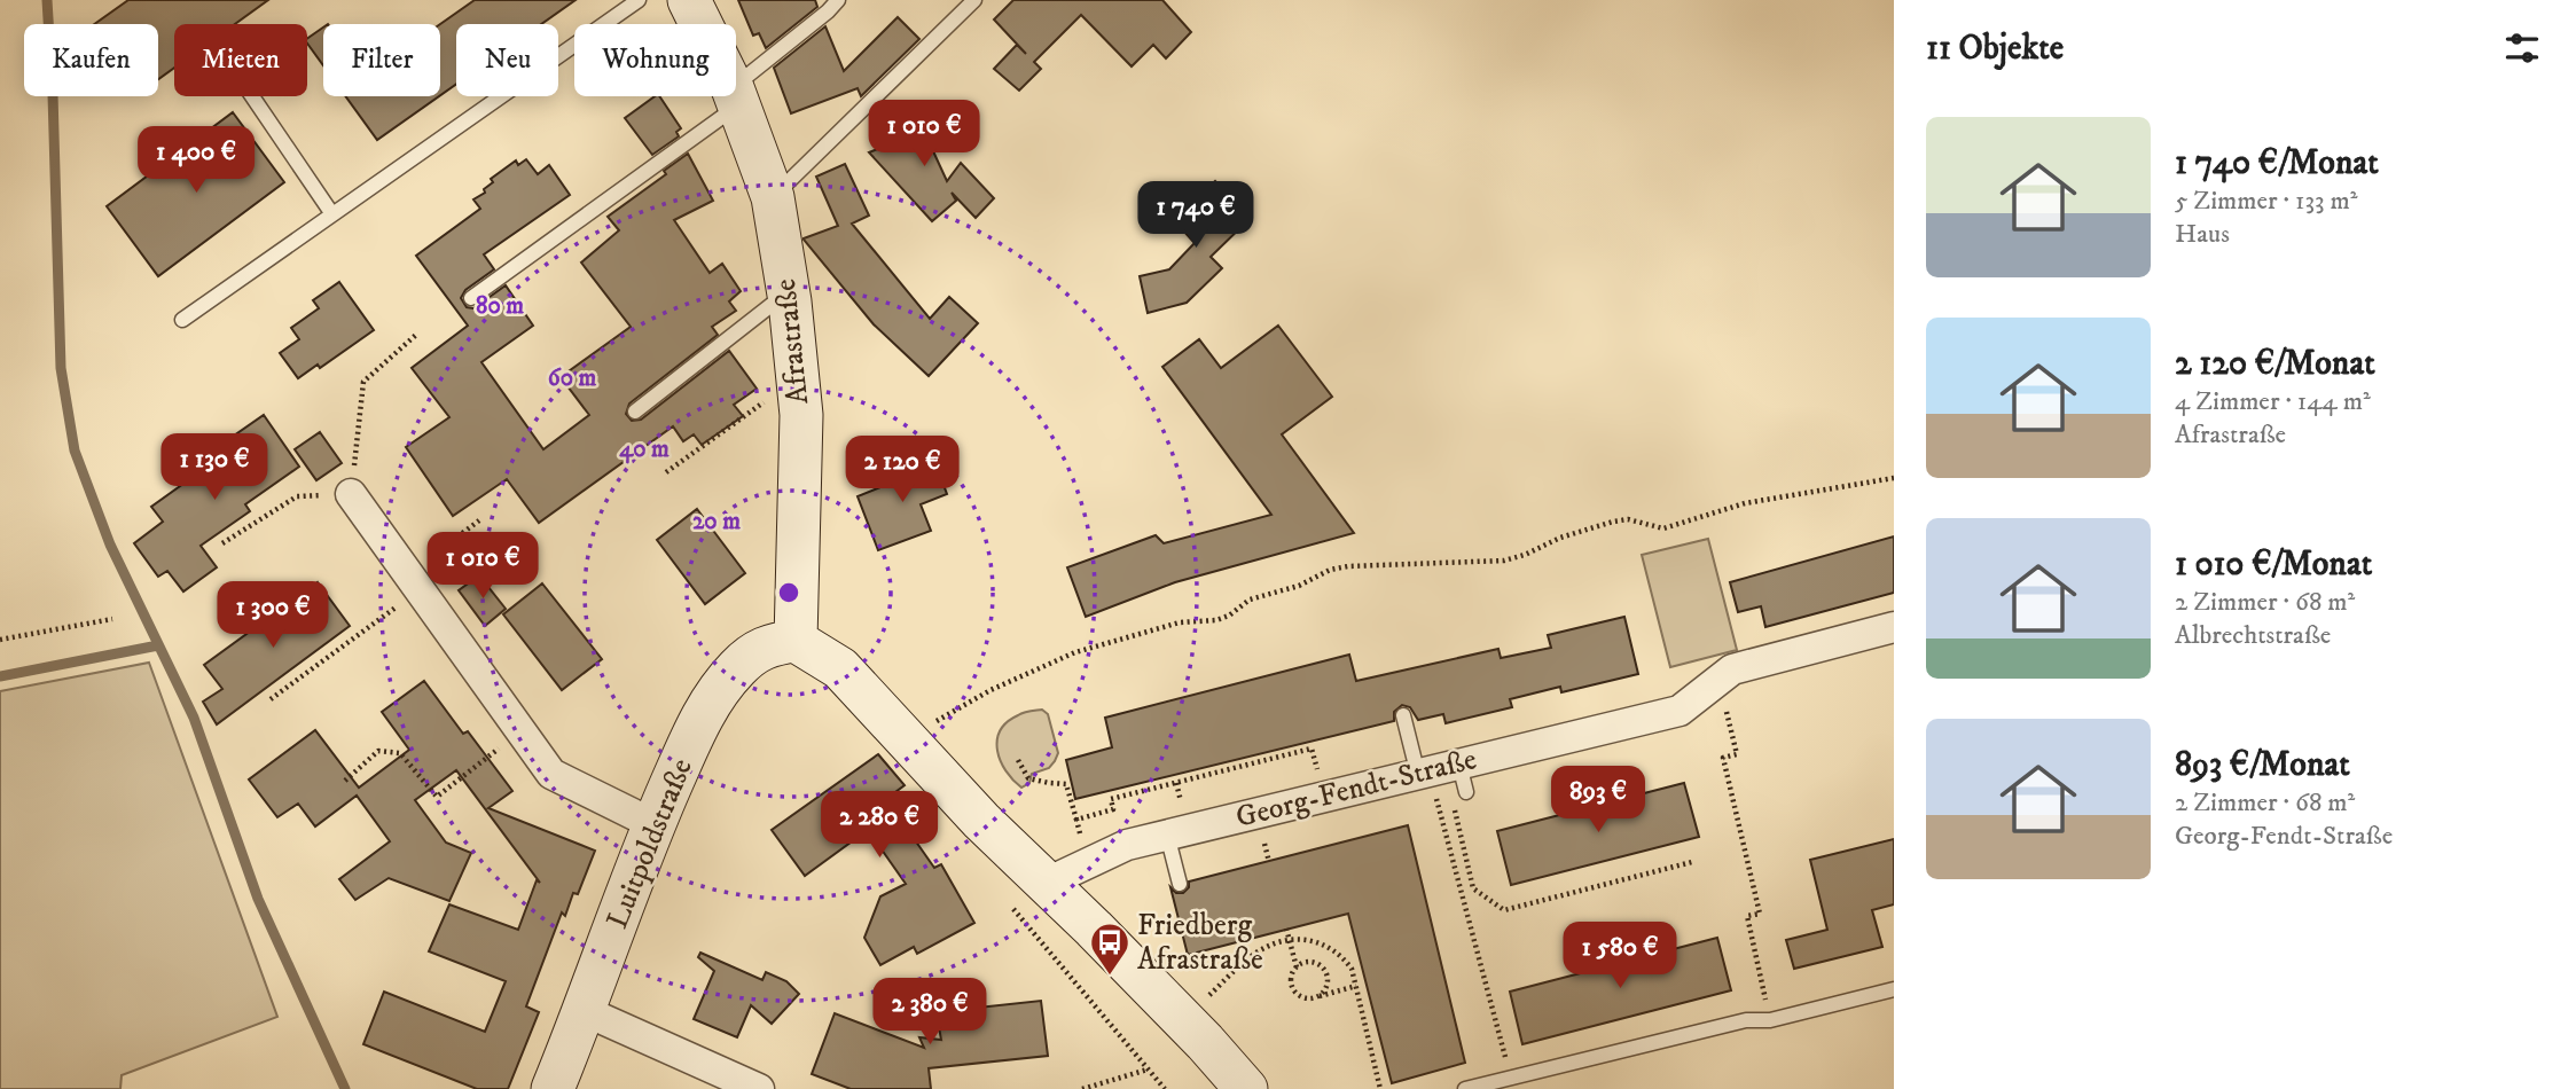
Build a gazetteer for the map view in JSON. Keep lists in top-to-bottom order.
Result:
{
  "streets": {
    "street": ["Afrastraße", "Georg-Fendt-Straße", "Luitpoldstraße"]
  },
  "crossings": [
    ["Afrastraße", "Luitpoldstraße"]
  ],
  "places": {
    "bus stop": ["Friedberg Afrastraße"]
  },
  "page": {
    "heading": "11 Objekte",
    "chip": [
      "Kaufen",
      "Mieten",
      "Filter",
      "Neu",
      "Wohnung"
    ],
    "list": [
      {
        "name": "1 740 €/Monat",
        "note": "5 Zimmer · 133 m² · Haus"
      },
      {
        "name": "2 120 €/Monat",
        "note": "4 Zimmer · 144 m² · Afrastraße"
      },
      {
        "name": "1 010 €/Monat",
        "note": "2 Zimmer · 68 m² · Albrechtstraße"
      },
      {
        "name": "893 €/Monat",
        "note": "2 Zimmer · 68 m² · Georg-Fendt-Straße"
      }
    ],
    "price": [
      "1 010 €",
      "1 400 €",
      "1 740 €",
      "1 130 €",
      "2 120 €",
      "1 010 €",
      "1 300 €",
      "893 €",
      "2 280 €",
      "1 580 €",
      "2 380 €"
    ]
  },
  "rings": [
    "80 m",
    "60 m",
    "40 m",
    "20 m"
  ]
}
